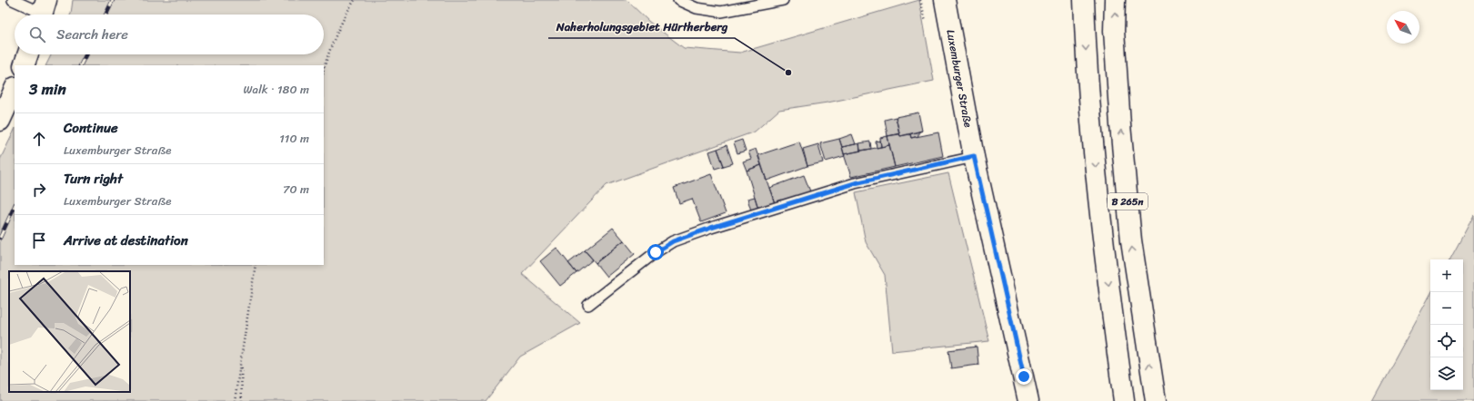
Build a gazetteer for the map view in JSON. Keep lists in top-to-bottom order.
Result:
{
  "streets": {
    "main road": ["Luxemburger Straße", "B 265n"]
  },
  "places": ["Naherholungsgebiet Hürtherberg"],
  "north": "top left",
  "page": {
    "search": "Search here",
    "heading": ["3 min", "Walk · 180 m"],
    "list": [
      ["Continue", "Luxemburger Straße", "110 m"],
      ["Turn right", "Luxemburger Straße", "70 m"],
      "Arrive at destination"
    ],
    "map_buttons": ["+", "−"]
  }
}
